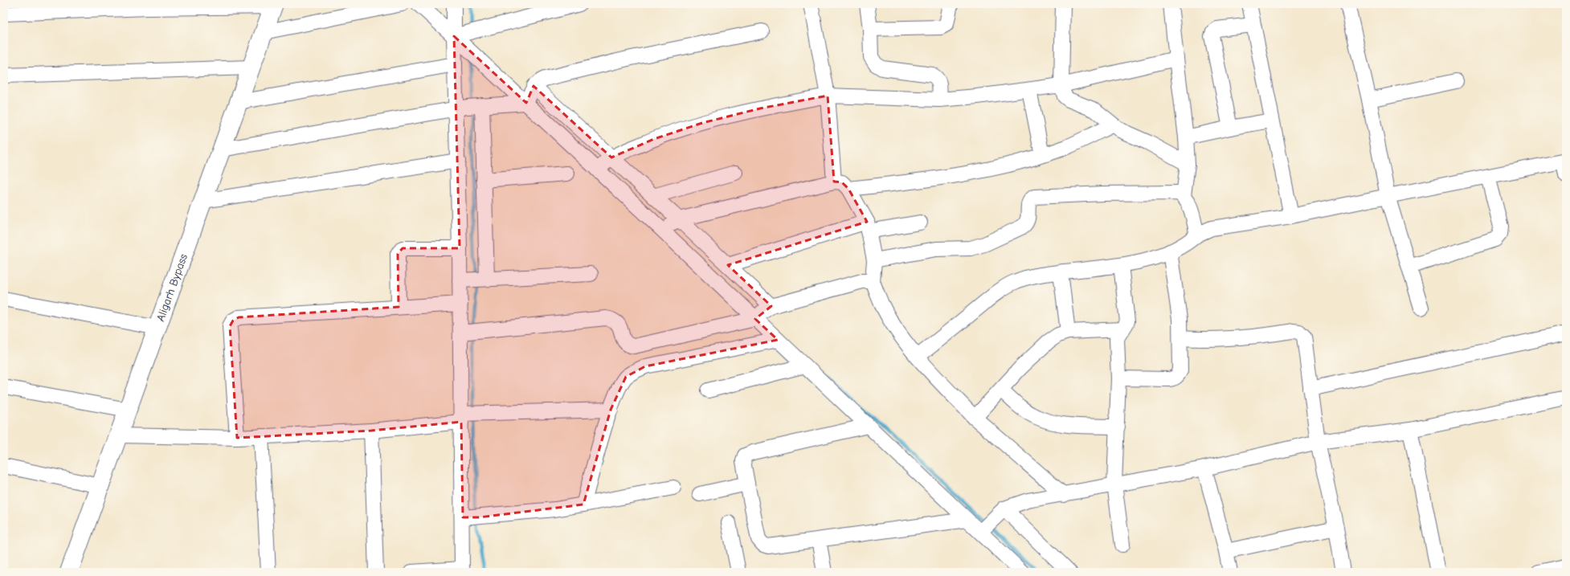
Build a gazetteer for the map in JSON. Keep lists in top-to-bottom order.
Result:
{
  "streets": {
    "highway": ["Aligarh Bypass"]
  }
}
